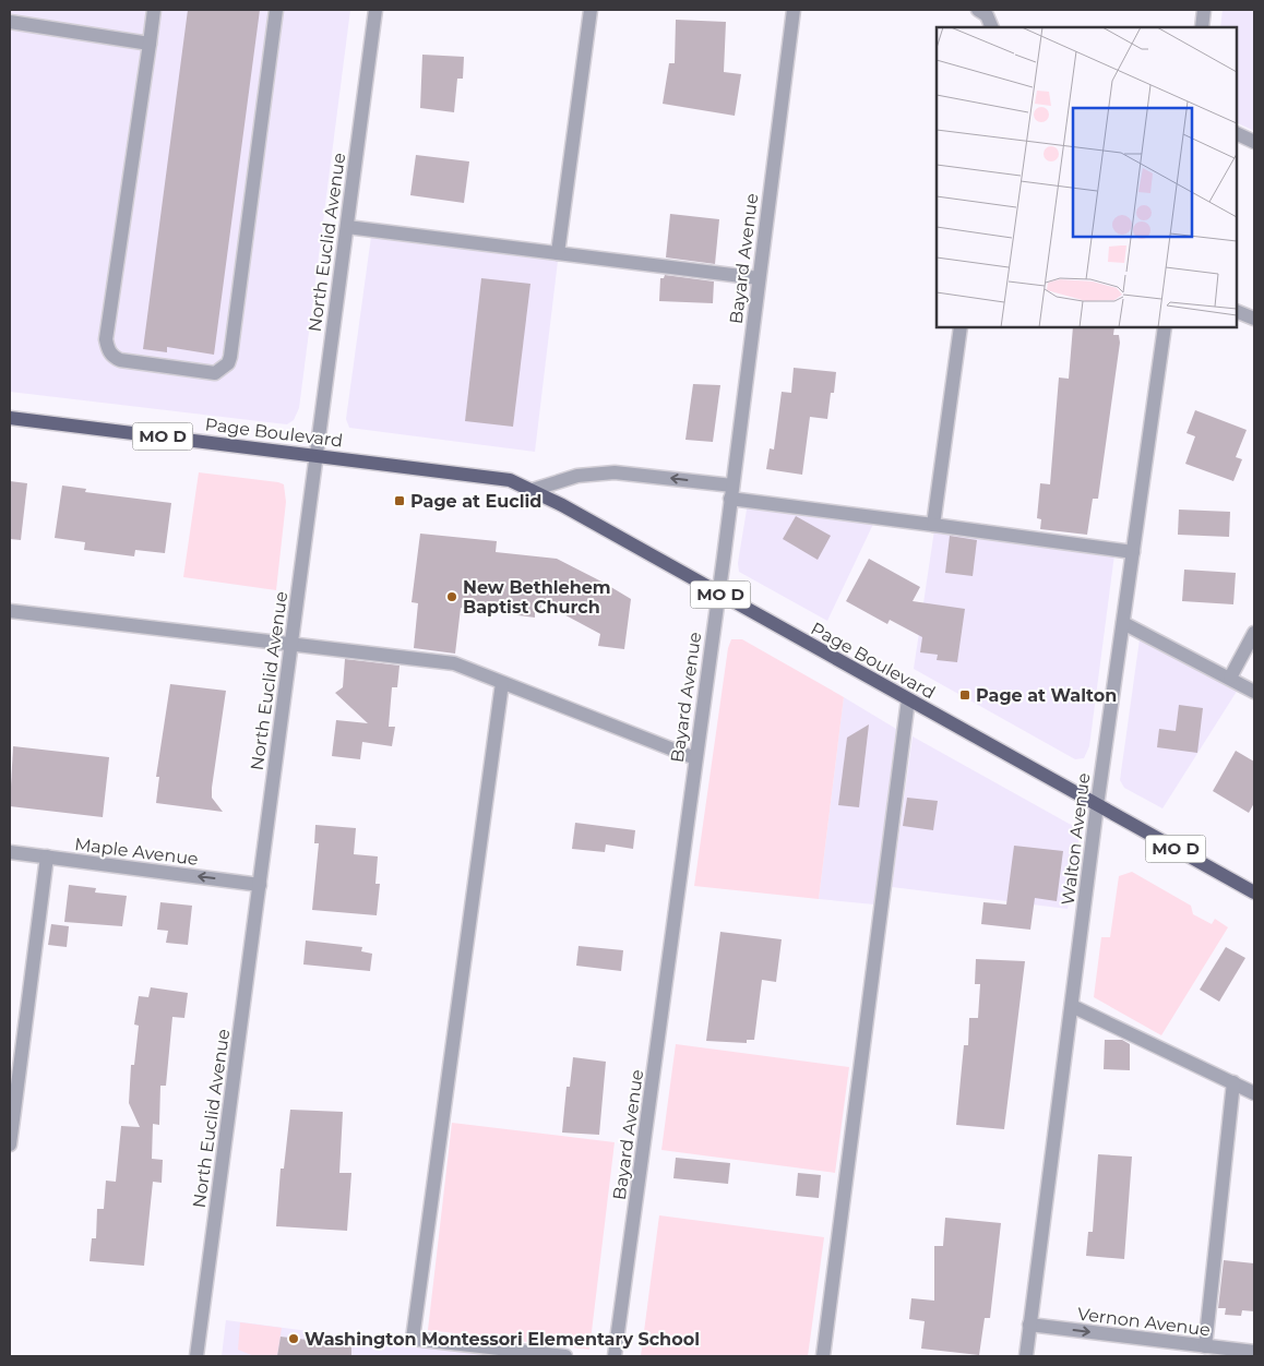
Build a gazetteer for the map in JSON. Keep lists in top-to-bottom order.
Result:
{
  "streets": {
    "main road": ["Page Boulevard", "MO D"],
    "street": [
      "North Euclid Avenue",
      "Bayard Avenue",
      "Walton Avenue",
      "Maple Avenue",
      "Vernon Avenue"
    ]
  },
  "crossings": [
    ["North Euclid Avenue", "Page Boulevard"],
    ["North Euclid Avenue", "Maple Avenue"],
    ["Bayard Avenue", "Page Boulevard"],
    ["Page Boulevard", "Walton Avenue"],
    ["Walton Avenue", "Vernon Avenue"]
  ],
  "one_way": ["Maple Avenue", "Vernon Avenue"],
  "places": {
    "transit": ["Page at Euclid", "Page at Walton"],
    "other": ["New Bethlehem Baptist Church", "Washington Montessori Elementary School"]
  }
}
